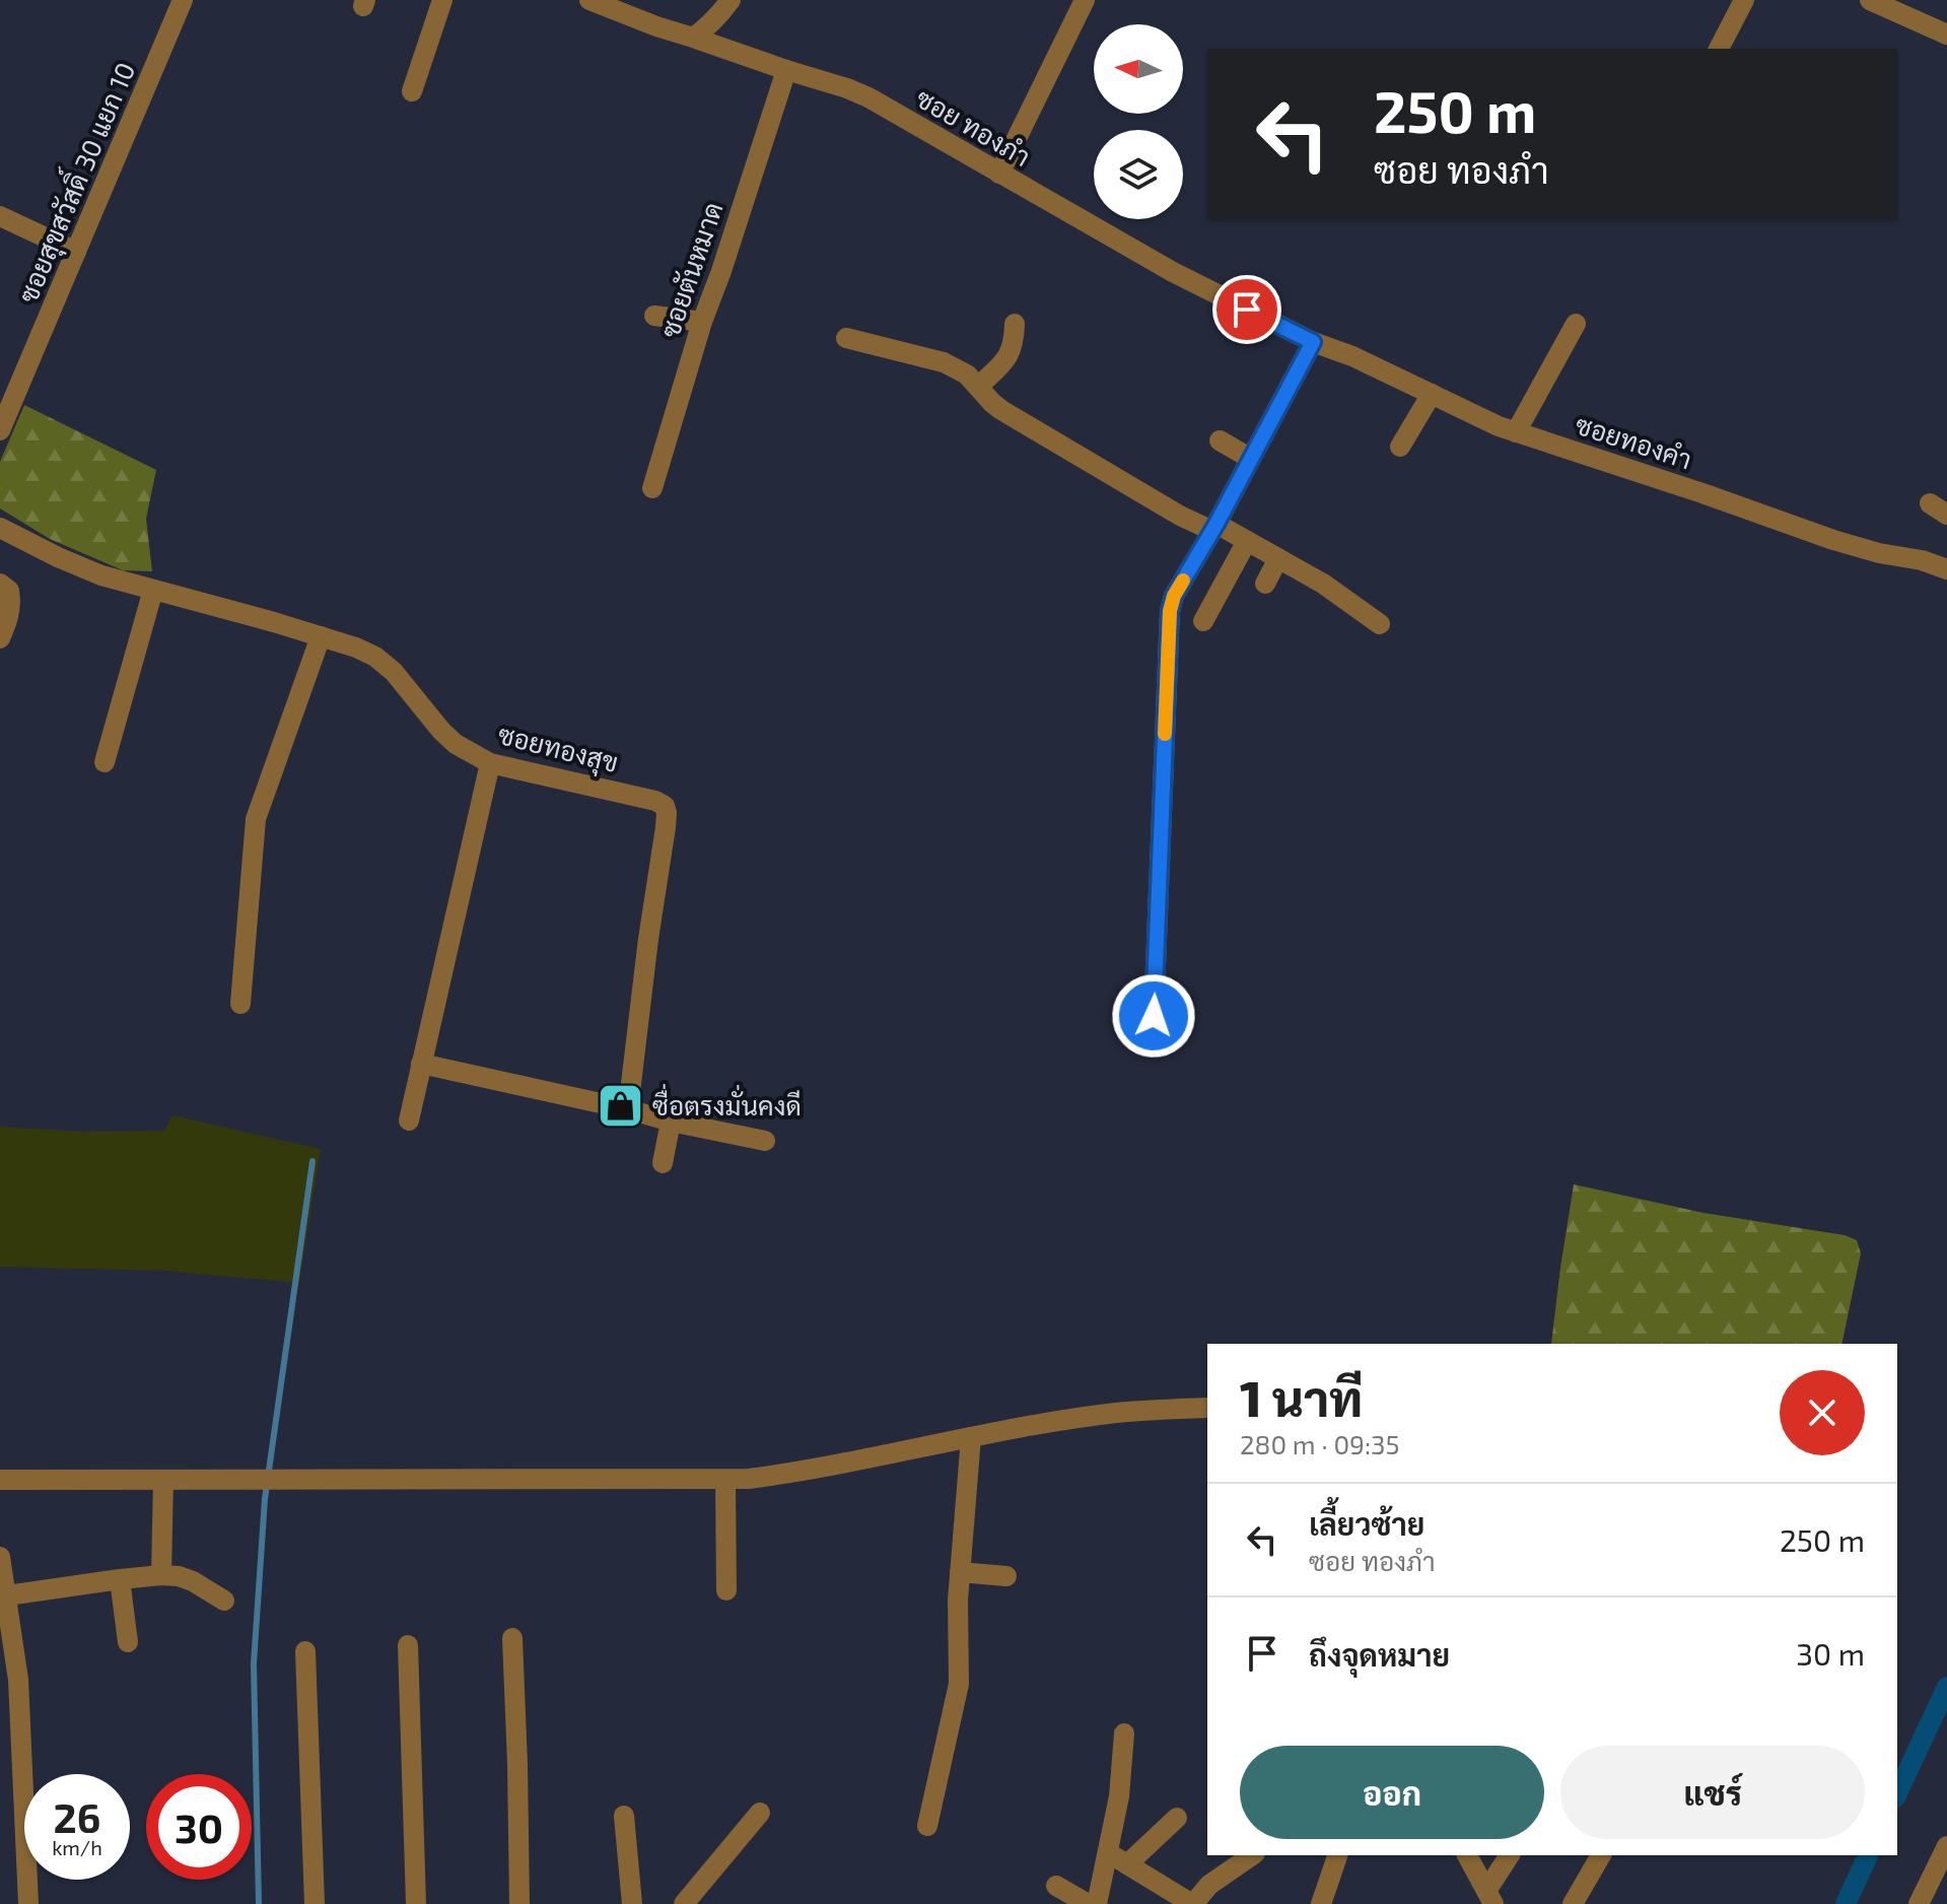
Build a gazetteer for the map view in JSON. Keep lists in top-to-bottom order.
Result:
{
  "streets": {
    "street": [
      "ซอย ทองภํา",
      "ซอยสุขสวัสดิ์ 30 แยก 10",
      "ซอยตันหมาด",
      "ซอยทองคำ",
      "ซอยทองสุข"
    ]
  },
  "crossings": [
    ["ซอย ทองภํา", "ซอยตันหมาด"],
    ["ซอย ทองภํา", "ซอยทองคำ"]
  ],
  "places": {
    "shop": ["ซื่อตรงมั่นคงดี"]
  },
  "north": "left",
  "page": {
    "turn": ["250 m", "ซอย ทองภํา"],
    "heading": ["1 นาที", "280 m · 09:35"],
    "list": [
      {
        "name": "เลี้ยวซ้าย",
        "note": "ซอย ทองภํา",
        "value": "250 m"
      },
      {
        "name": "ถึงจุดหมาย",
        "value": "30 m"
      }
    ],
    "buttons": ["ออก", "แชร์"],
    "speed": "26 km/h",
    "limit": "30"
  }
}
